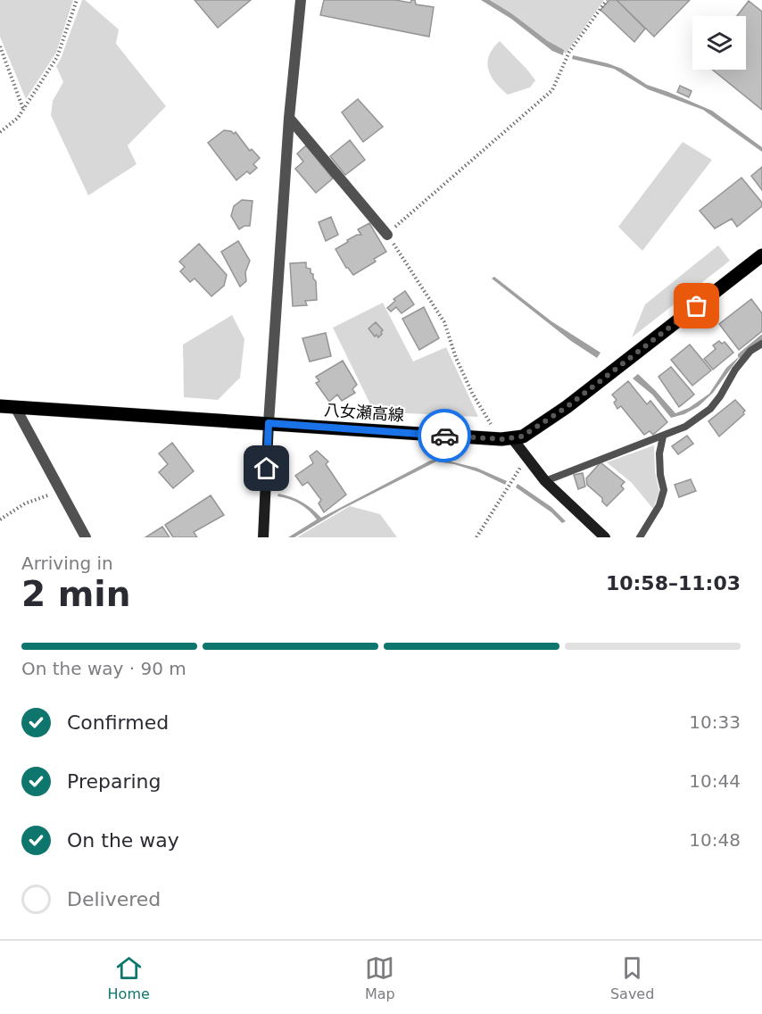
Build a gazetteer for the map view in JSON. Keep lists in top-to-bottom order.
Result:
{
  "streets": {
    "main road": ["八女瀬高線"]
  },
  "page": {
    "heading": ["2 min", "Arriving in", "10:58–11:03"],
    "bar": "On the way · 90 m",
    "list": [
      ["Confirmed", "10:33"],
      ["Preparing", "10:44"],
      ["On the way", "10:48"],
      "Delivered"
    ],
    "tabs": ["Home", "Map", "Saved"]
  }
}
